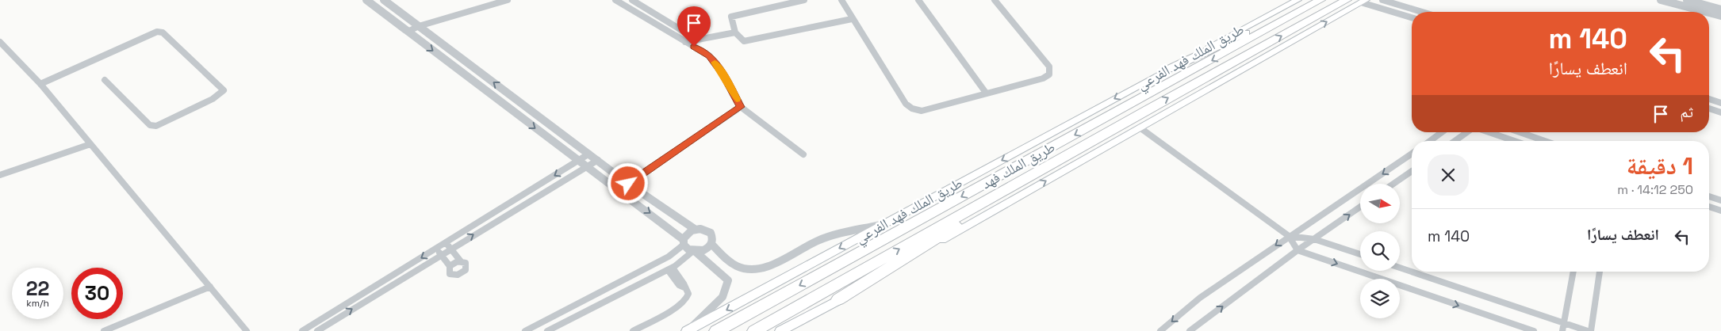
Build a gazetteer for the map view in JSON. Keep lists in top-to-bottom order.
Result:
{
  "streets": {
    "highway": ["طريق الملك فهد"],
    "main road": ["طريق الملك فهد الفرعي"]
  },
  "north": "right",
  "page": {
    "turn": ["140 m", "انعطف يسارًا"],
    "then": "ثم",
    "heading": ["1 دقيقة", "250 m · 14:12"],
    "list": [
      {
        "name": "انعطف يسارًا",
        "value": "140 m"
      }
    ],
    "speed": "22 km/h",
    "limit": "30"
  }
}
